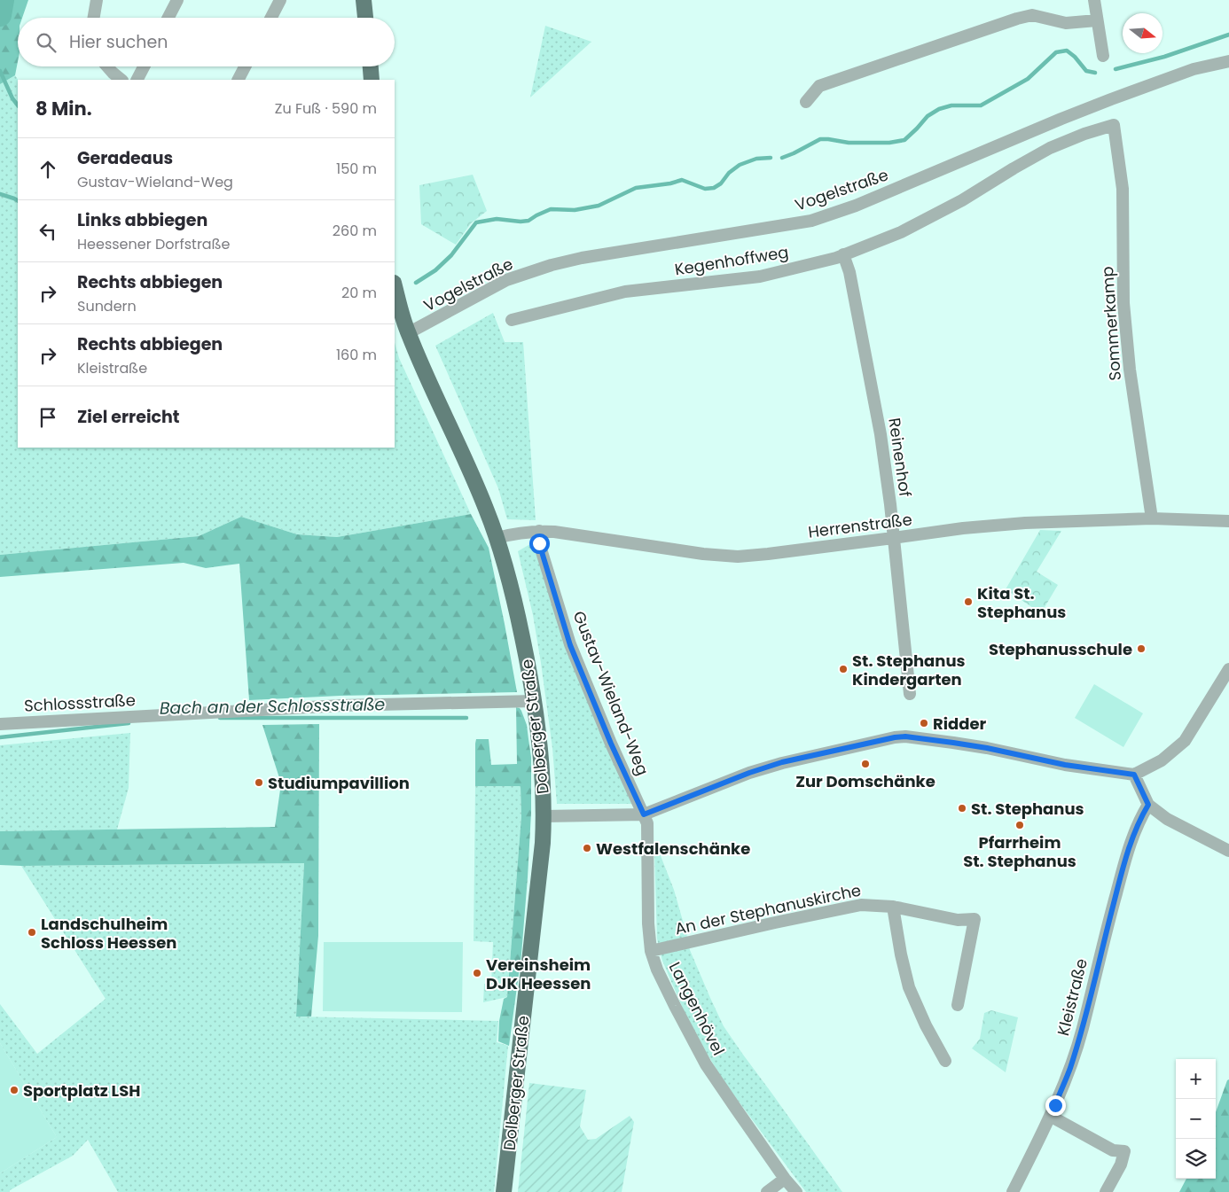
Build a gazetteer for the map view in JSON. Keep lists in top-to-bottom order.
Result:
{
  "streets": {
    "main road": ["Dolberger Straße"],
    "street": [
      "Vogelstraße",
      "Kegenhoffweg",
      "Sommerkamp",
      "Reinenhof",
      "Herrenstraße",
      "Gustav-Wieland-Weg",
      "Schlossstraße",
      "An der Stephanuskirche",
      "Kleistraße",
      "Langenhövel"
    ]
  },
  "crossings": [
    ["Vogelstraße", "Dolberger Straße"],
    ["Kegenhoffweg", "Sommerkamp"],
    ["Kegenhoffweg", "Reinenhof"],
    ["Sommerkamp", "Herrenstraße"],
    ["Reinenhof", "Herrenstraße"],
    ["Herrenstraße", "Gustav-Wieland-Weg"],
    ["Herrenstraße", "Dolberger Straße"],
    ["Gustav-Wieland-Weg", "Langenhövel"],
    ["Schlossstraße", "Dolberger Straße"],
    ["An der Stephanuskirche", "Langenhövel"]
  ],
  "water": ["Bach an der Schlossstraße"],
  "places": [
    "Kita St. Stephanus",
    "Stephanusschule",
    "St. Stephanus Kindergarten",
    "Ridder",
    "Zur Domschänke",
    "Studiumpavillion",
    "St. Stephanus",
    "Pfarrheim St. Stephanus",
    "Westfalenschänke",
    "Landschulheim Schloss Heessen",
    "Vereinsheim DJK Heessen",
    "Sportplatz LSH"
  ],
  "north": "right",
  "page": {
    "search": "Hier suchen",
    "heading": ["8 Min.", "Zu Fuß · 590 m"],
    "list": [
      ["Geradeaus", "Gustav-Wieland-Weg", "150 m"],
      ["Links abbiegen", "Heessener Dorfstraße", "260 m"],
      ["Rechts abbiegen", "Sundern", "20 m"],
      ["Rechts abbiegen", "Kleistraße", "160 m"],
      "Ziel erreicht"
    ],
    "map_buttons": ["+", "−"]
  }
}
